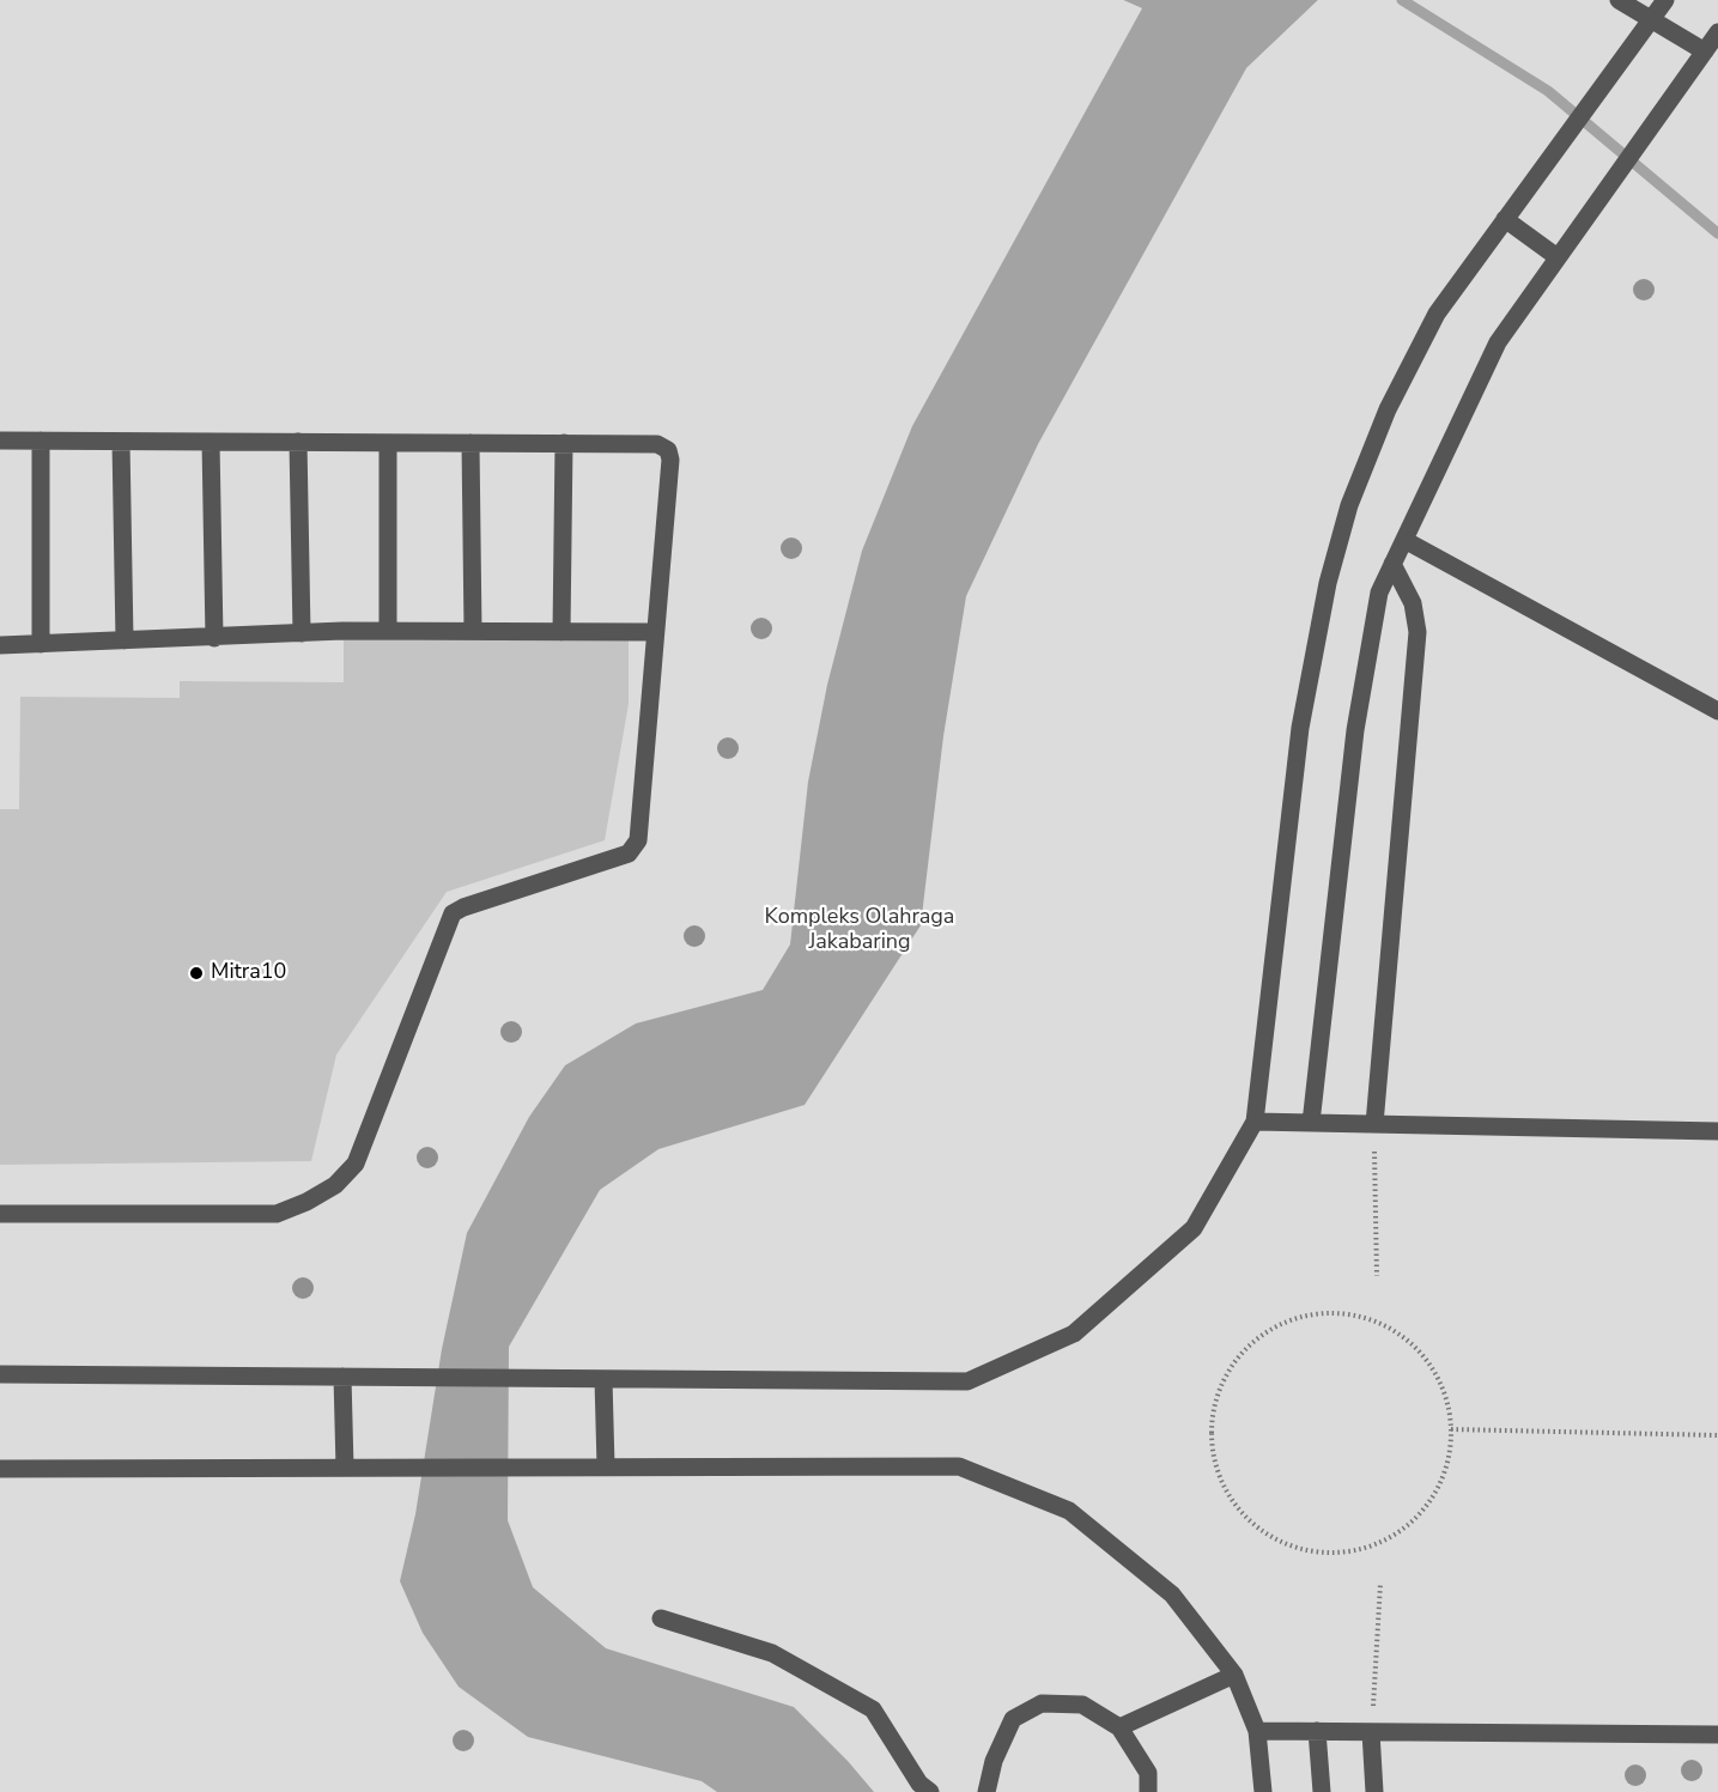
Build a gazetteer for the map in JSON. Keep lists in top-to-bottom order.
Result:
{
  "parks": ["Kompleks Olahraga Jakabaring"],
  "places": ["Mitra10"]
}
